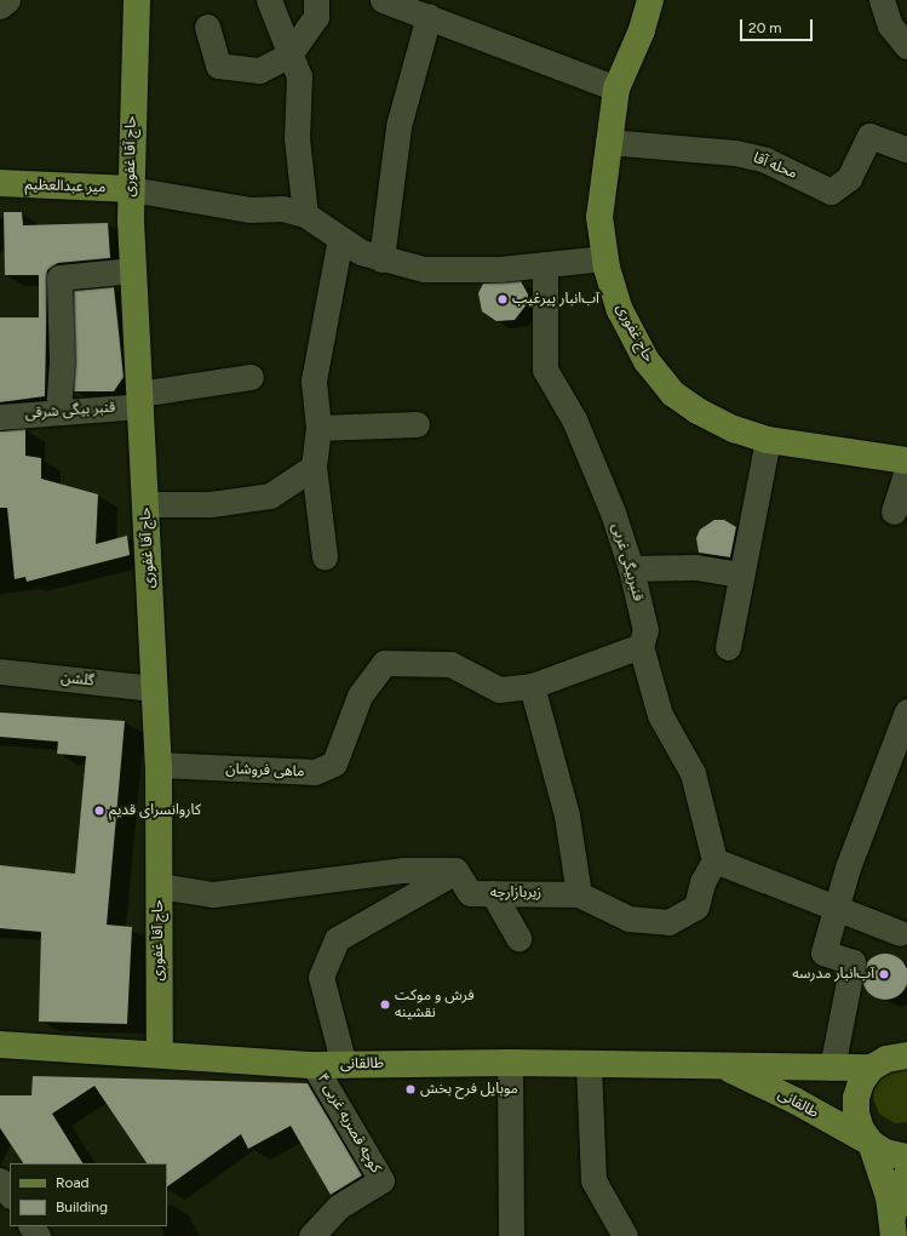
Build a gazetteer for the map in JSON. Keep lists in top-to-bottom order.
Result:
{
  "streets": {
    "main road": [
      "حاج آقا غفوری",
      "میر عبدالعظیم",
      "حاج غفوری",
      "طالقانی"
    ],
    "street": [
      "محله آقا",
      "قنبر بیگی شرقی",
      "قنبربیگی غربی",
      "گلشن",
      "ماهی فروشان",
      "زیربازارچه",
      "کوچه قصریه غربی ۴"
    ]
  },
  "crossings": [
    ["حاج آقا غفوری", "میر عبدالعظیم"],
    ["حاج آقا غفوری", "قنبر بیگی شرقی"],
    ["حاج آقا غفوری", "گلشن"],
    ["حاج آقا غفوری", "ماهی فروشان"],
    ["حاج آقا غفوری", "طالقانی"],
    ["محله آقا", "حاج غفوری"],
    ["قنبربیگی غربی", "ماهی فروشان"],
    ["قنبربیگی غربی", "زیربازارچه"],
    ["طالقانی", "کوچه قصریه غربی ۴"]
  ],
  "places": [
    "آب‌انبار پیرغیب",
    "کاروانسرای قدیم",
    "آب‌انبار مدرسه",
    "فرش و موکت نقشینه",
    "موبایل فرح بخش"
  ],
  "legend": ["Road", "Building"],
  "scale_bar": "20 m"
}
